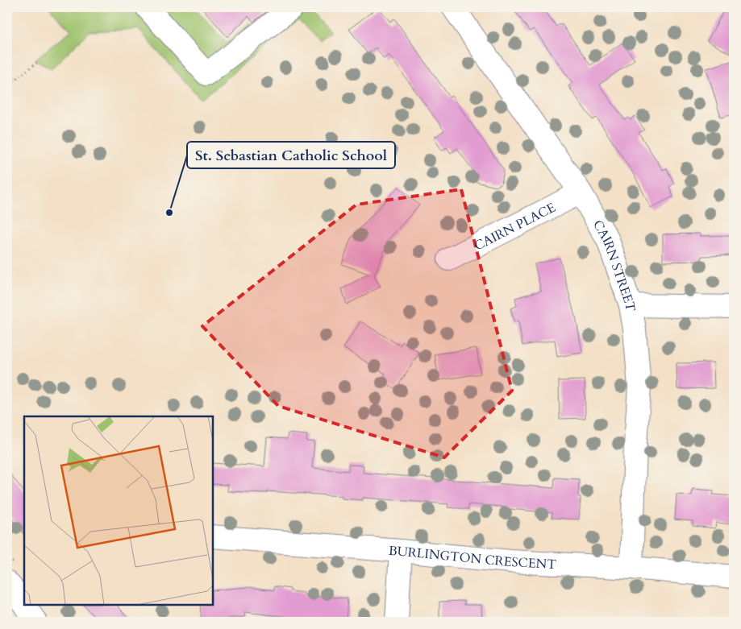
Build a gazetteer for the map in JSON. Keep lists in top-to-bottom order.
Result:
{
  "streets": {
    "street": ["CAIRN PLACE", "CAIRN STREET", "BURLINGTON CRESCENT"]
  },
  "crossings": [
    ["CAIRN PLACE", "CAIRN STREET"],
    ["CAIRN STREET", "BURLINGTON CRESCENT"]
  ],
  "places": ["St. Sebastian Catholic School"]
}
